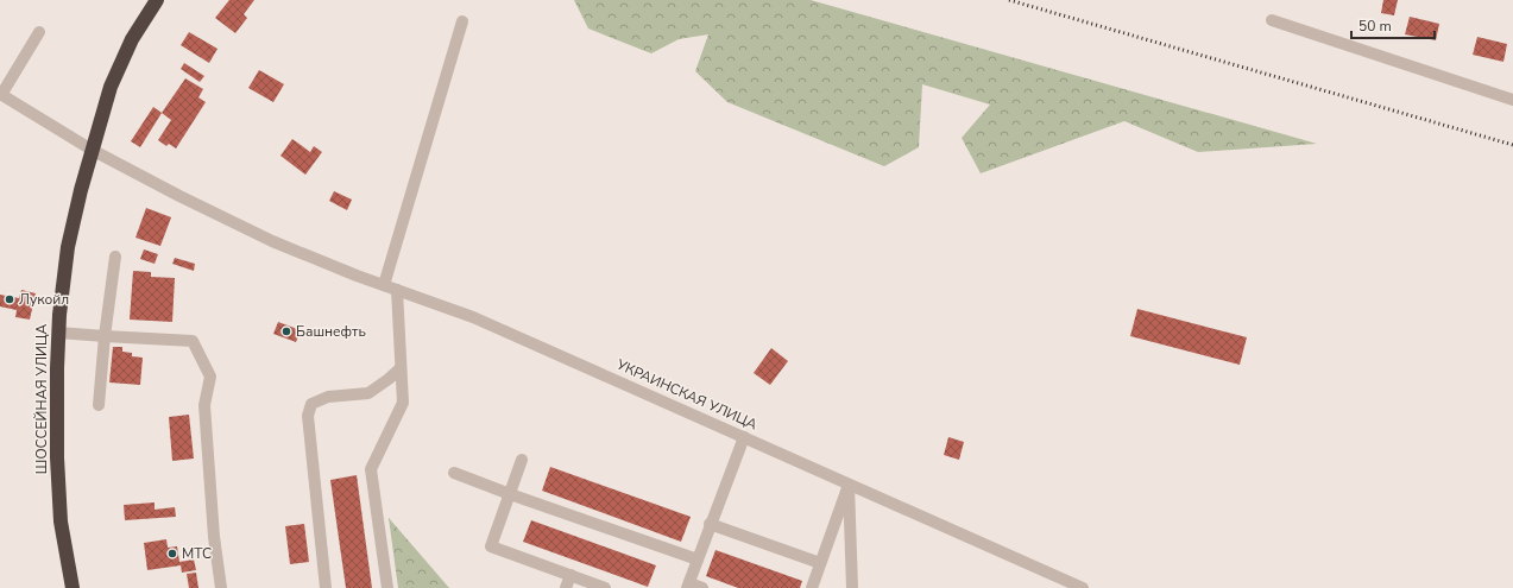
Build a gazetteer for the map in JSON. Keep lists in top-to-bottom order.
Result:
{
  "streets": {
    "highway": ["ШОССЕЙНАЯ УЛИЦА"],
    "street": ["УКРАИНСКАЯ УЛИЦА"]
  },
  "crossings": [
    ["УКРАИНСКАЯ УЛИЦА", "ШОССЕЙНАЯ УЛИЦА"]
  ],
  "places": ["Лукойл", "Башнефть", "МТС"],
  "scale_bar": "50 m"
}
